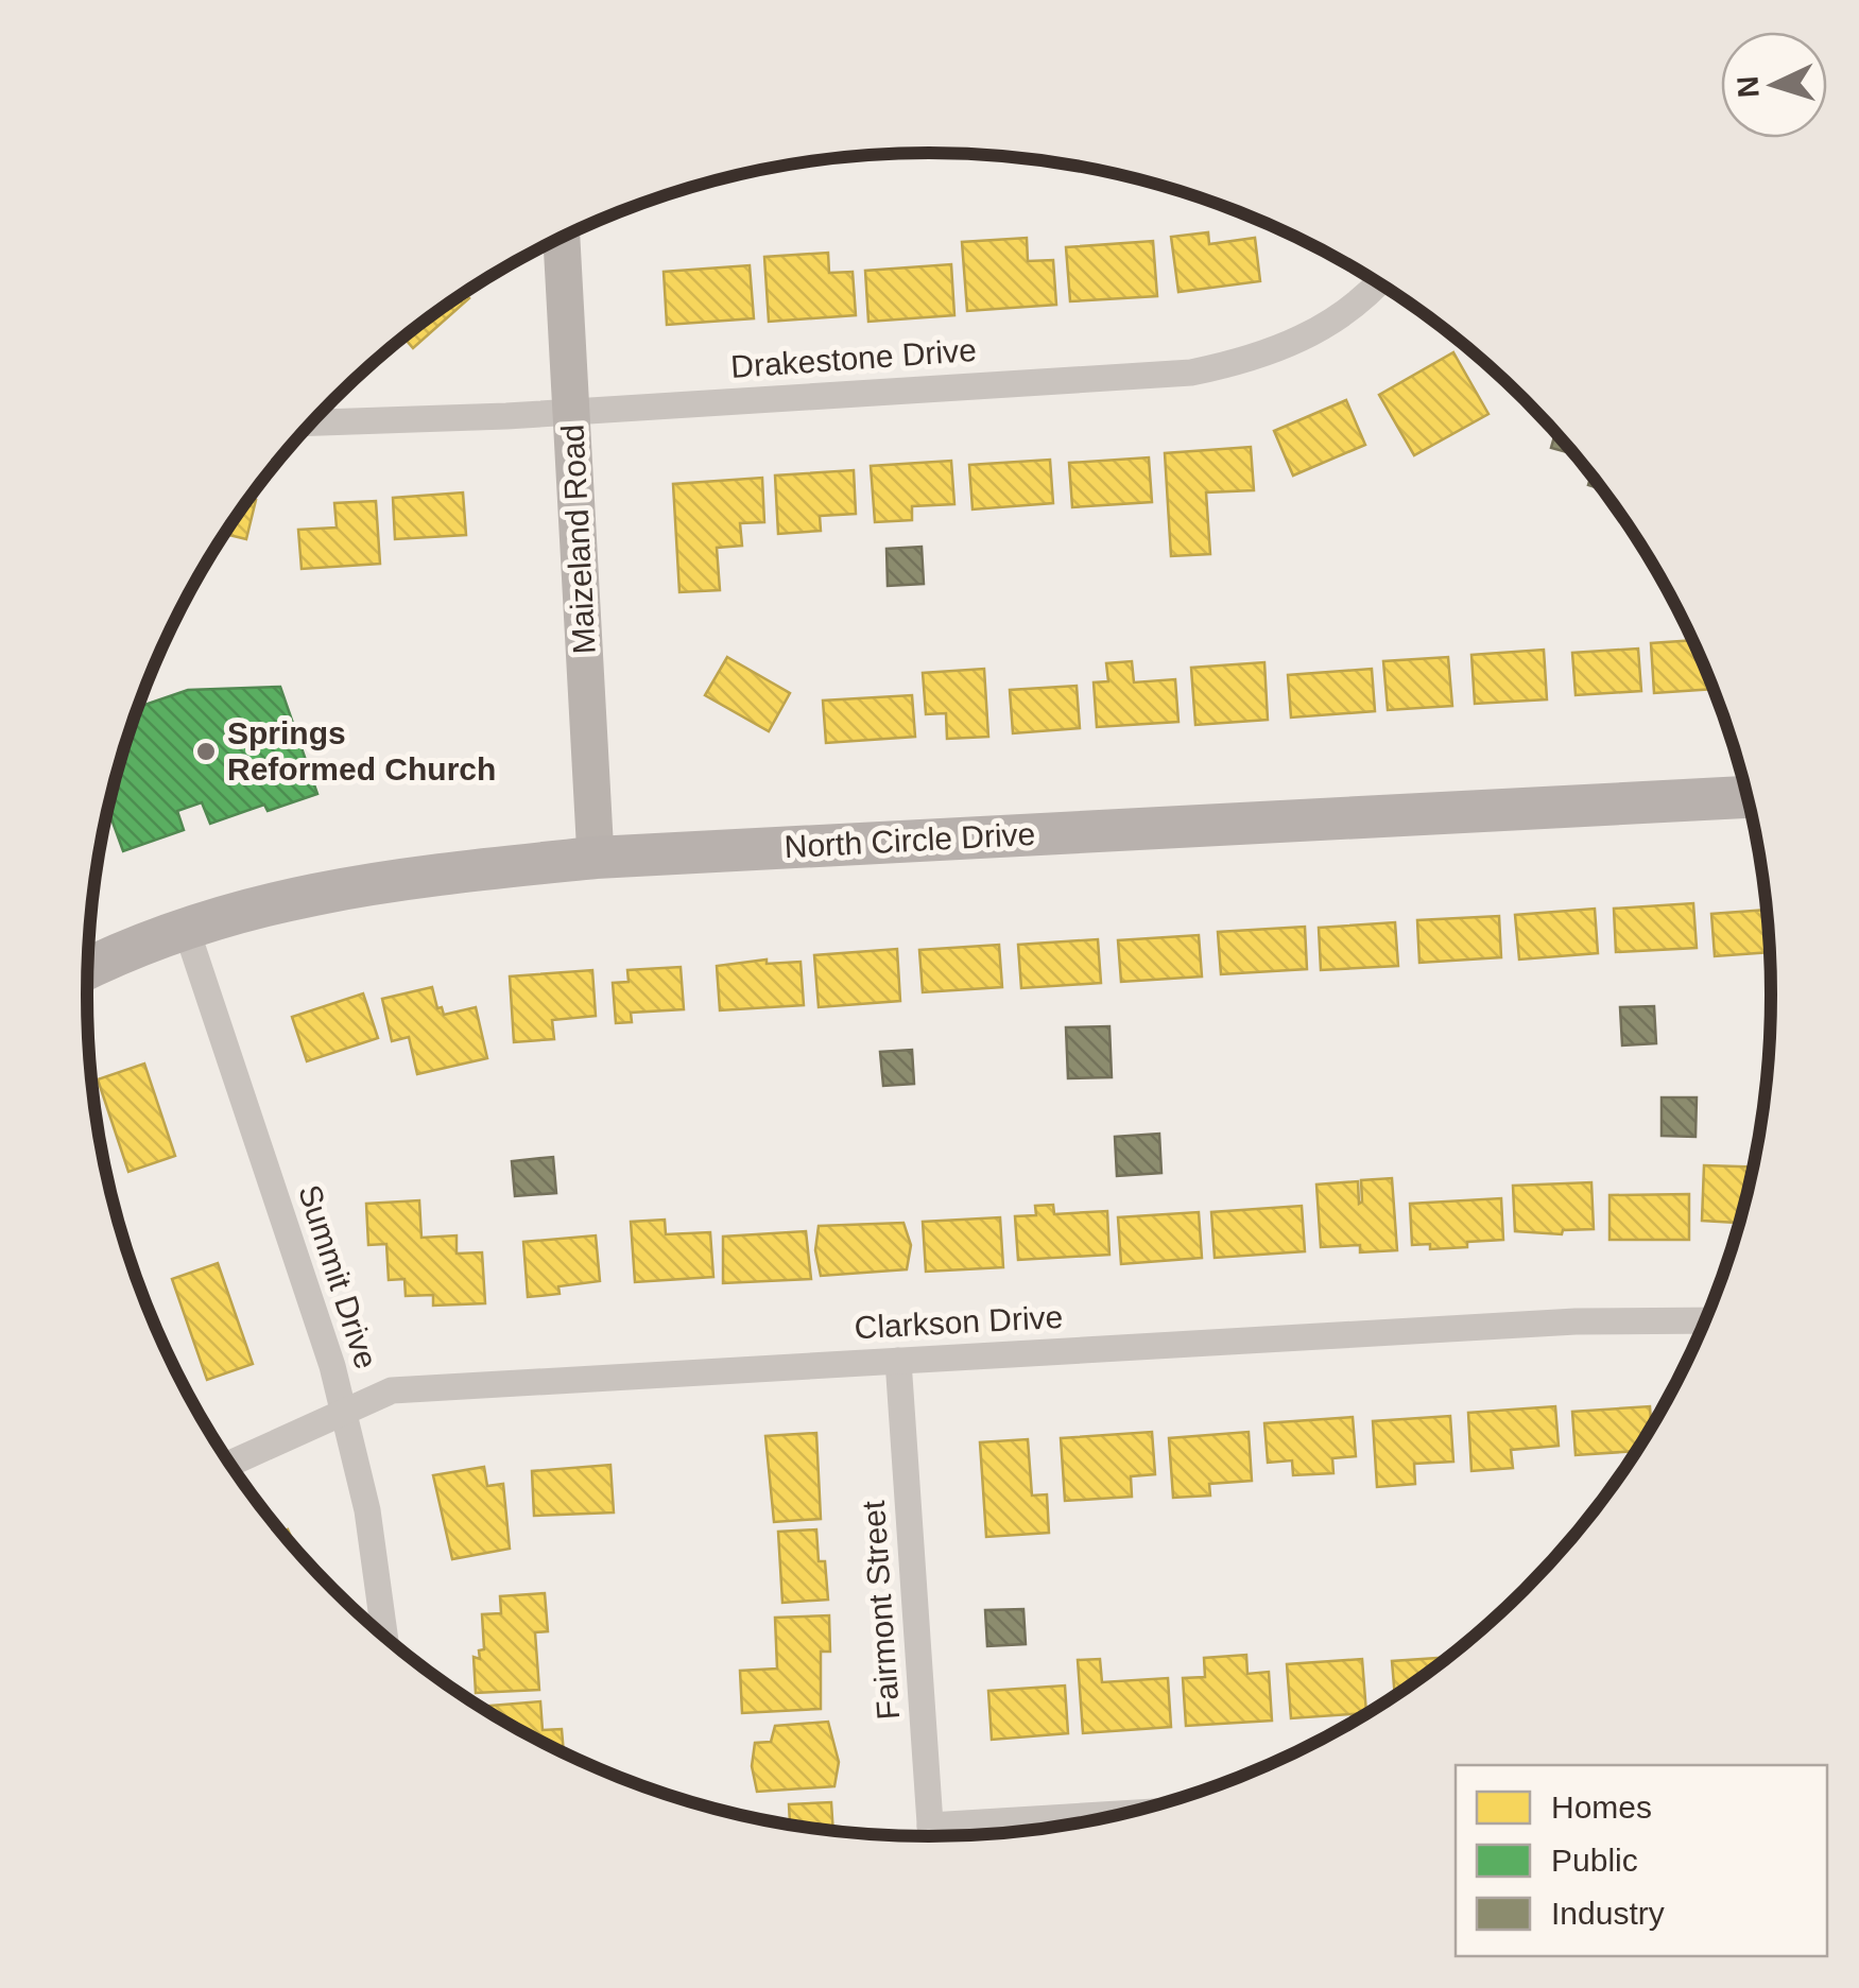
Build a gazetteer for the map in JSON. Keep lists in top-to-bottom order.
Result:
{
  "streets": {
    "main road": ["Maizeland Road", "North Circle Drive"],
    "street": [
      "Drakestone Drive",
      "Summit Drive",
      "Clarkson Drive",
      "Fairmont Street"
    ]
  },
  "crossings": [
    ["Drakestone Drive", "Maizeland Road"],
    ["Maizeland Road", "North Circle Drive"],
    ["North Circle Drive", "Summit Drive"],
    ["Summit Drive", "Clarkson Drive"],
    ["Clarkson Drive", "Fairmont Street"]
  ],
  "places": ["Springs Reformed Church"],
  "legend": ["Homes", "Public", "Industry"],
  "north": "left"
}
